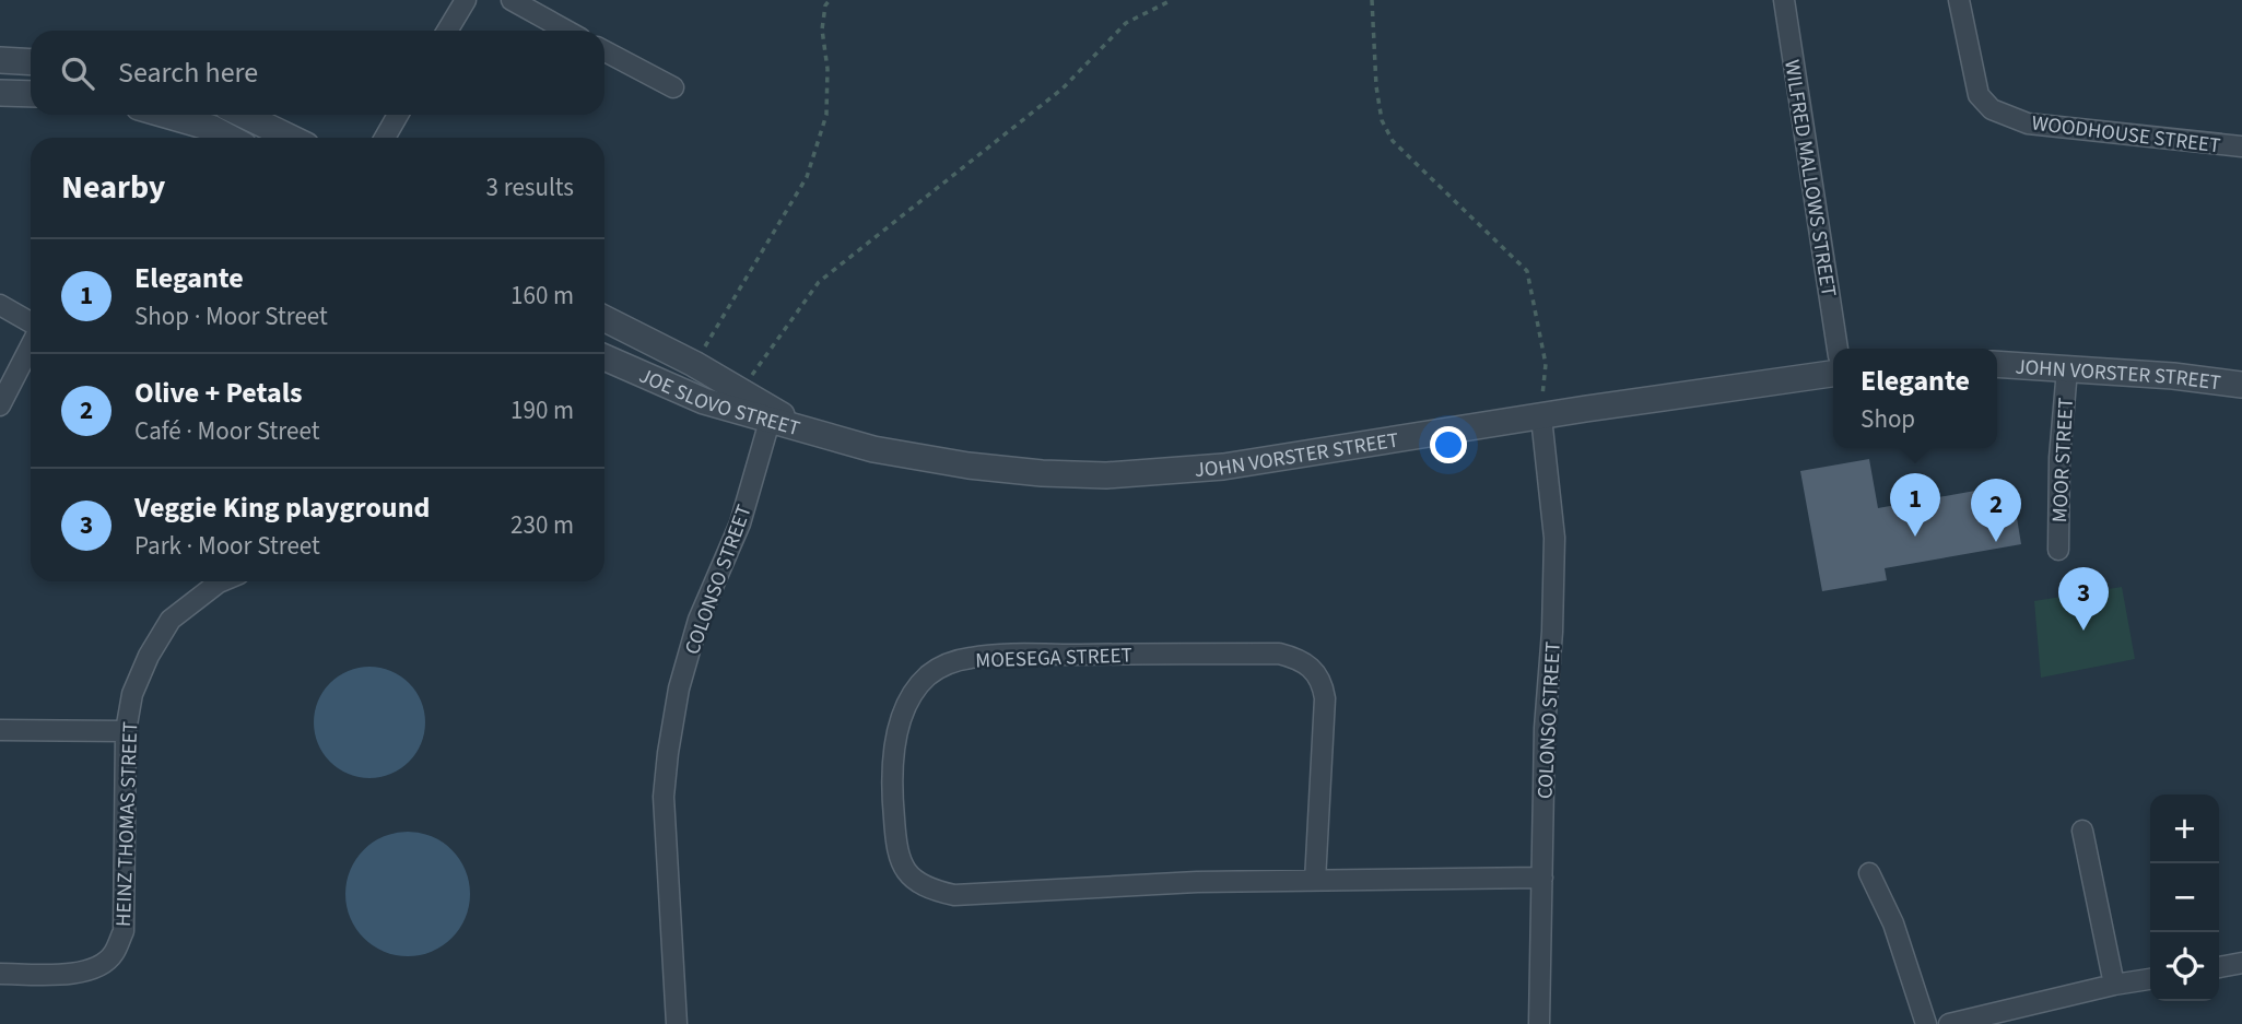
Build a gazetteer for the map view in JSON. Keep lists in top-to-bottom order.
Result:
{
  "streets": {
    "street": [
      "WOODHOUSE STREET",
      "WILFRED MALLOWS STREET",
      "JOHN VORSTER STREET",
      "JOE SLOVO STREET",
      "MOOR STREET",
      "COLONSO STREET",
      "MOESEGA STREET",
      "HEINZ THOMAS STREET"
    ]
  },
  "crossings": [
    ["JOHN VORSTER STREET", "JOE SLOVO STREET"],
    ["JOHN VORSTER STREET", "MOOR STREET"],
    ["JOHN VORSTER STREET", "COLONSO STREET"],
    ["JOE SLOVO STREET", "COLONSO STREET"],
    ["COLONSO STREET", "MOESEGA STREET"]
  ],
  "page": {
    "search": "Search here",
    "heading": ["Nearby", "3 results"],
    "list": [
      {
        "mark": "1",
        "name": "Elegante",
        "note": "Shop · Moor Street",
        "value": "160 m"
      },
      {
        "mark": "2",
        "name": "Olive + Petals",
        "note": "Café · Moor Street",
        "value": "190 m"
      },
      {
        "mark": "3",
        "name": "Veggie King playground",
        "note": "Park · Moor Street",
        "value": "230 m"
      }
    ],
    "popup": ["Elegante", "Shop"],
    "pins": ["1", "2", "3"],
    "map_buttons": ["+", "−"]
  }
}
